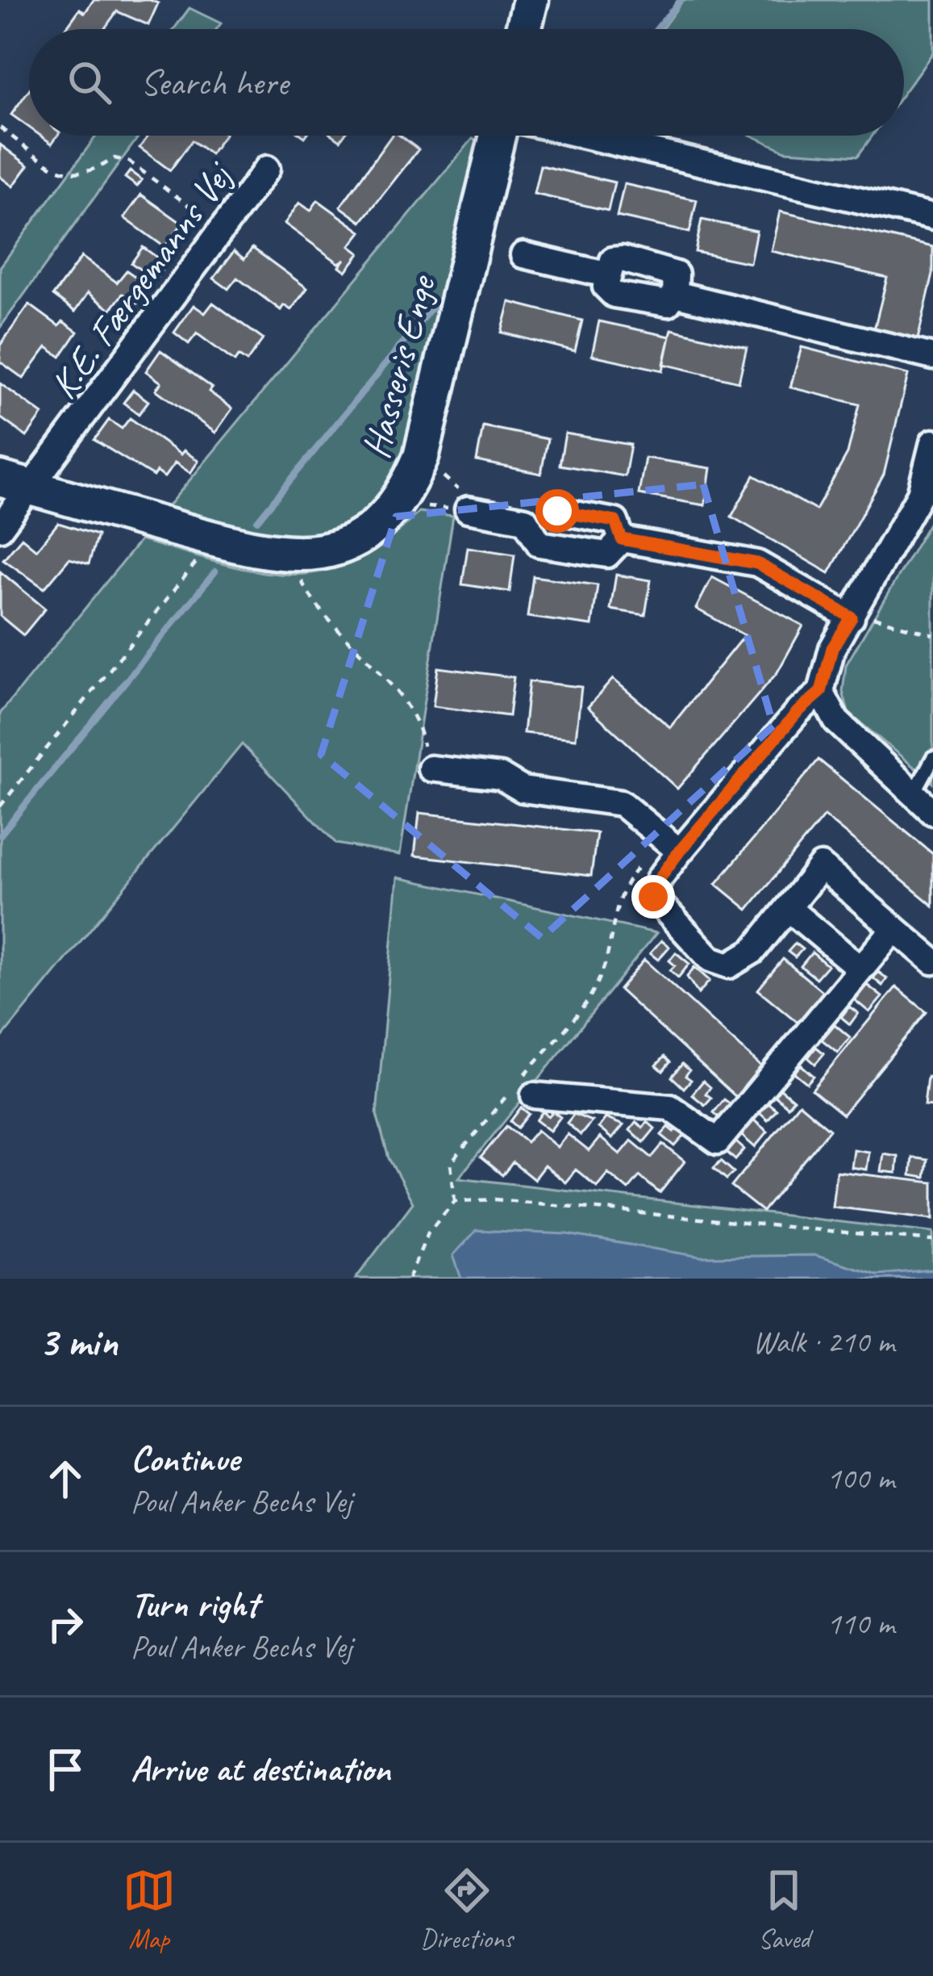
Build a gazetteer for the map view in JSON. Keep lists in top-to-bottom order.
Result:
{
  "streets": {
    "street": ["K.E. Færgemanns Vej", "Hasseris Enge"]
  },
  "crossings": [
    ["K.E. Færgemanns Vej", "Hasseris Enge"]
  ],
  "page": {
    "search": "Search here",
    "heading": ["3 min", "Walk · 210 m"],
    "list": [
      ["Continue", "Poul Anker Bechs Vej", "100 m"],
      ["Turn right", "Poul Anker Bechs Vej", "110 m"],
      "Arrive at destination"
    ],
    "nav": ["Map", "Directions", "Saved"]
  }
}
